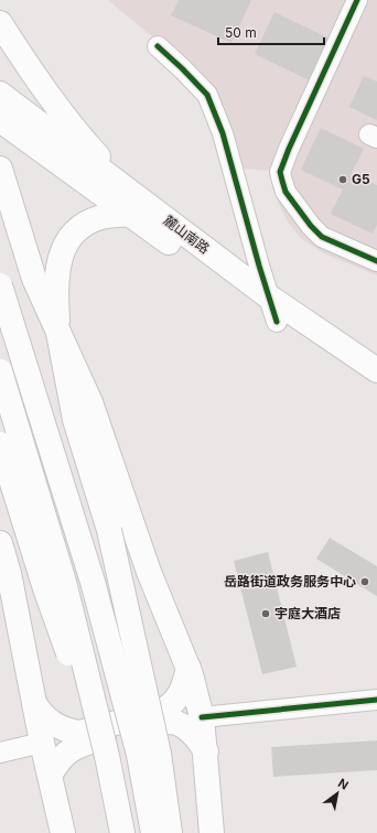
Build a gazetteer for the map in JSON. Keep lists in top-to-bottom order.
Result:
{
  "streets": {
    "main road": ["麓山南路"]
  },
  "places": ["G5", "岳路街道政务服务中心", "宇庭大酒店"],
  "scale_bar": "50 m",
  "north": "top right"
}
